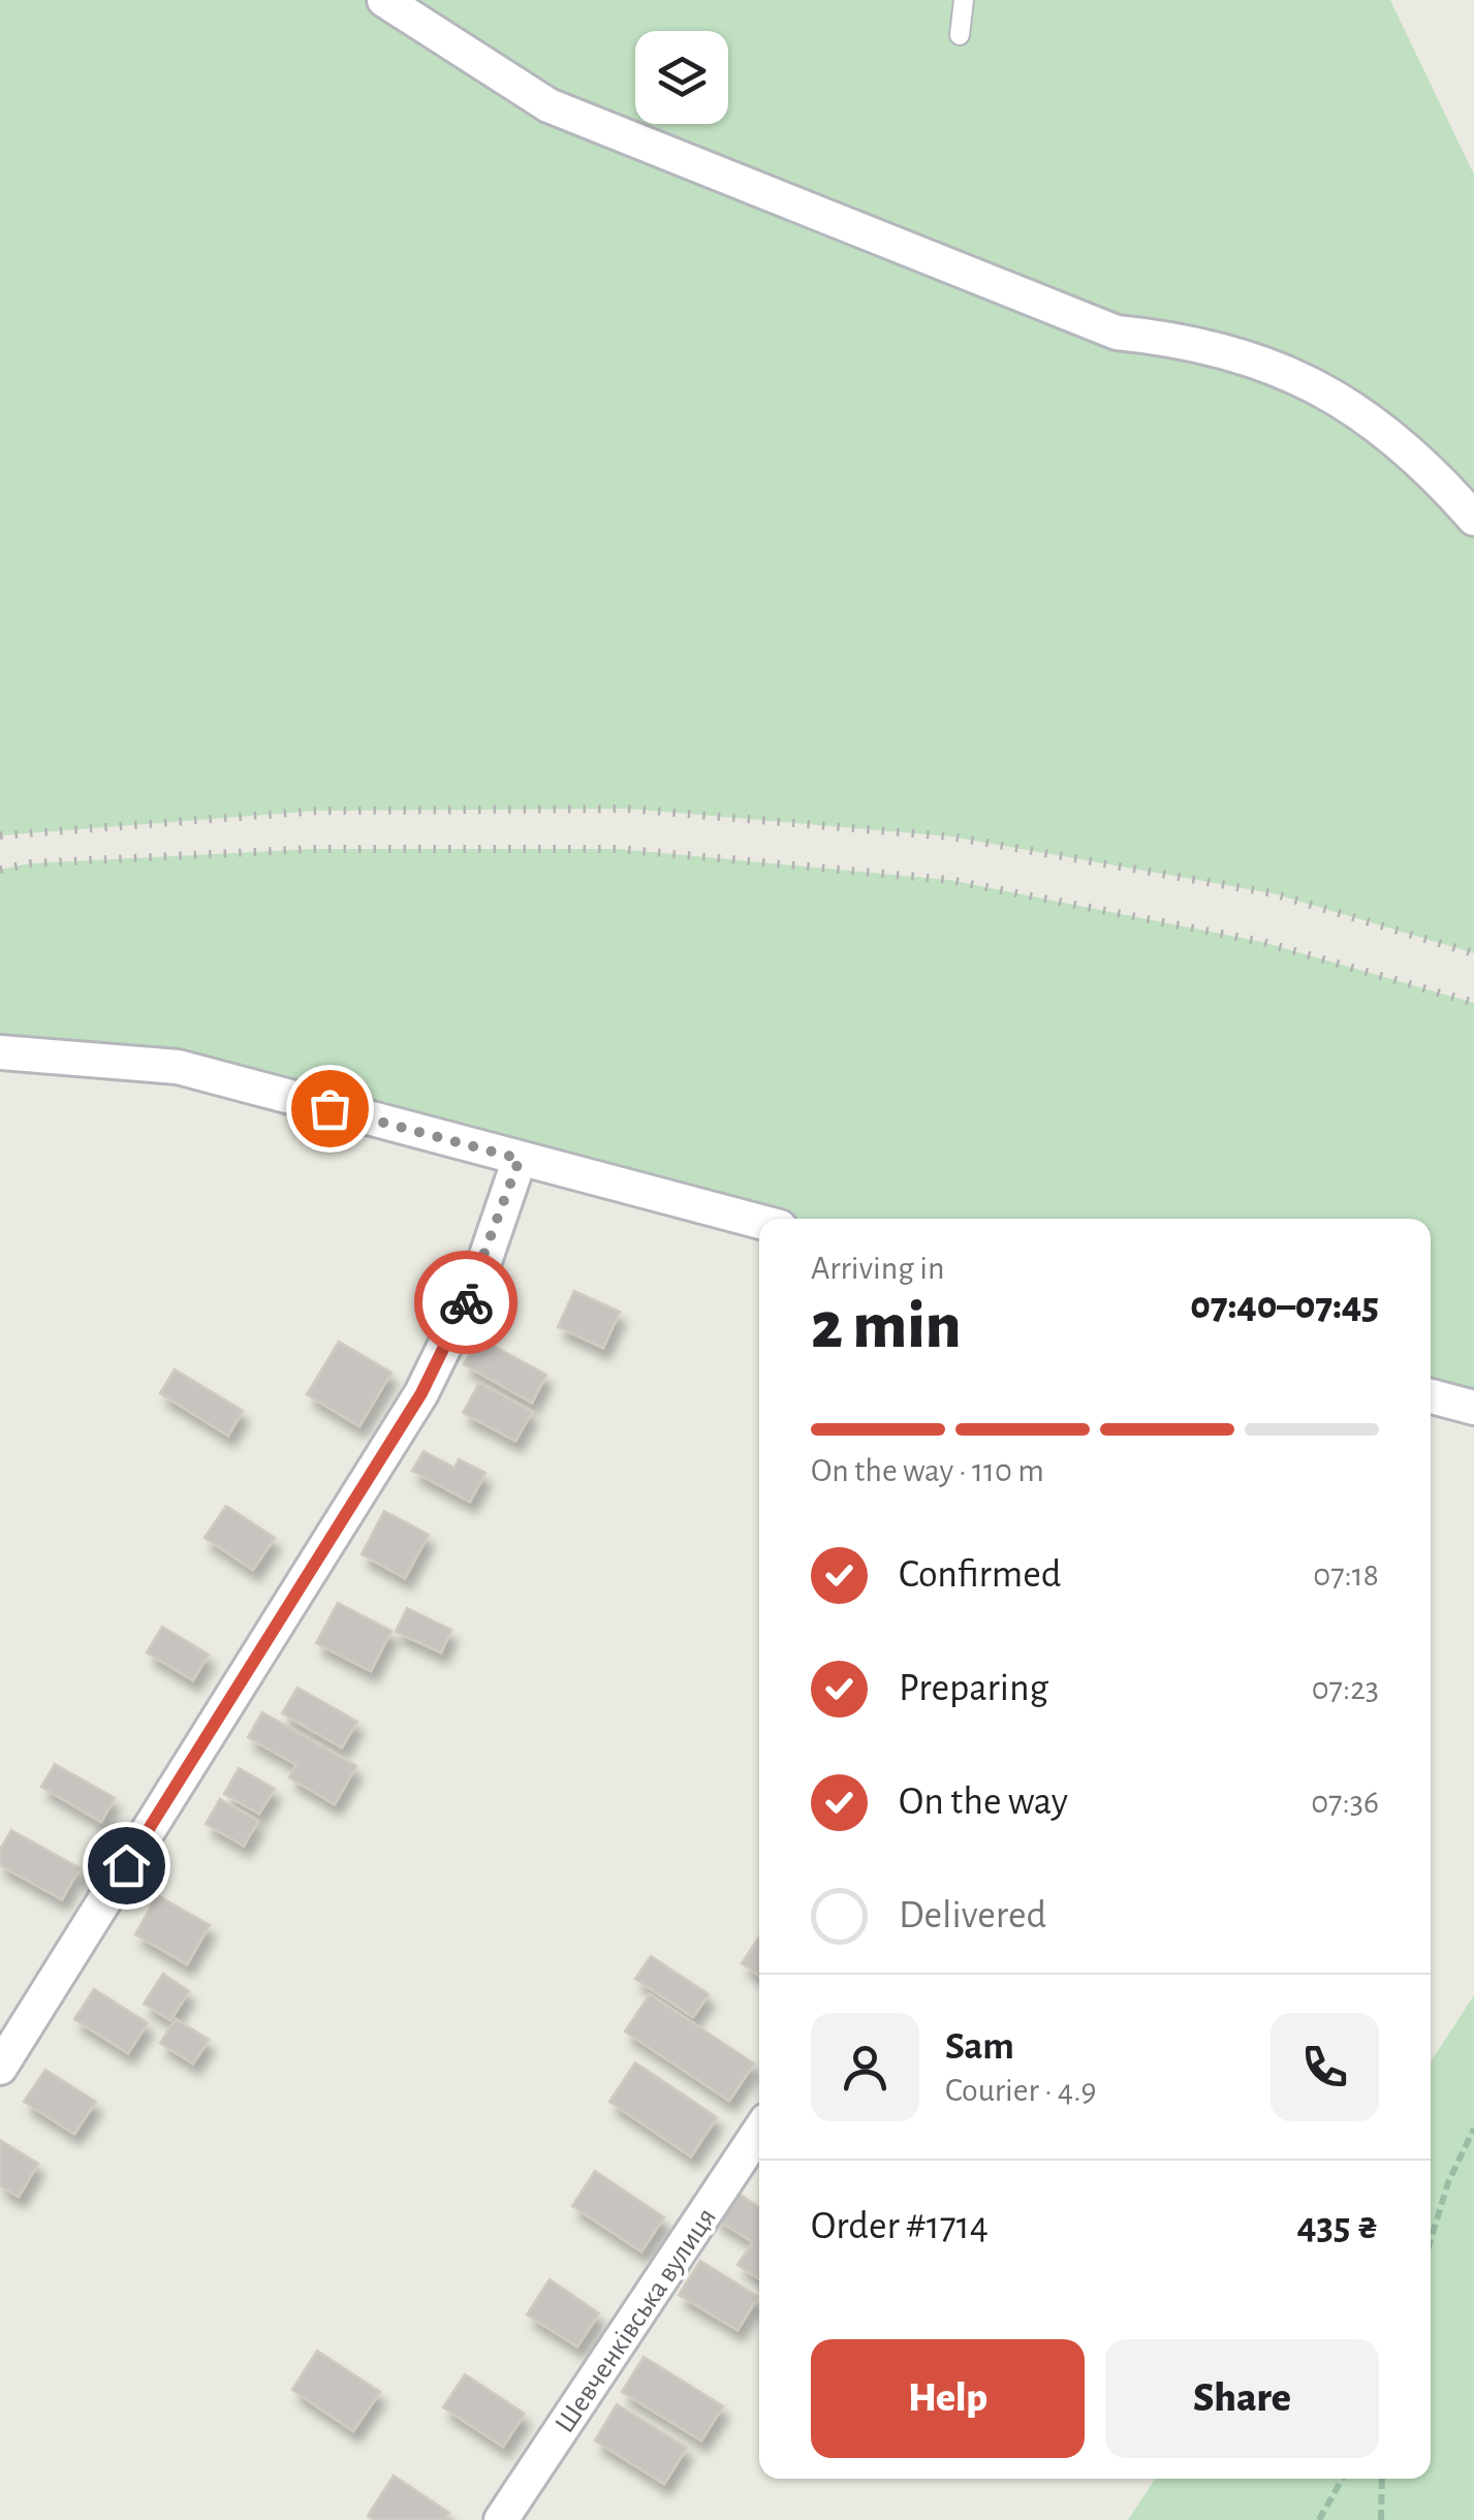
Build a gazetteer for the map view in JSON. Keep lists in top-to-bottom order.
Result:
{
  "streets": {
    "street": ["Шевченківська вулиця"]
  },
  "page": {
    "heading": ["2 min", "Arriving in", "07:40–07:45"],
    "panel": [
      "Sam",
      "Courier · 4.9",
      "Order #1714",
      "435 ₴"
    ],
    "bar": "On the way · 110 m",
    "list": [
      ["Confirmed", "07:18"],
      ["Preparing", "07:23"],
      ["On the way", "07:36"],
      "Delivered"
    ],
    "buttons": ["Help", "Share"]
  }
}
